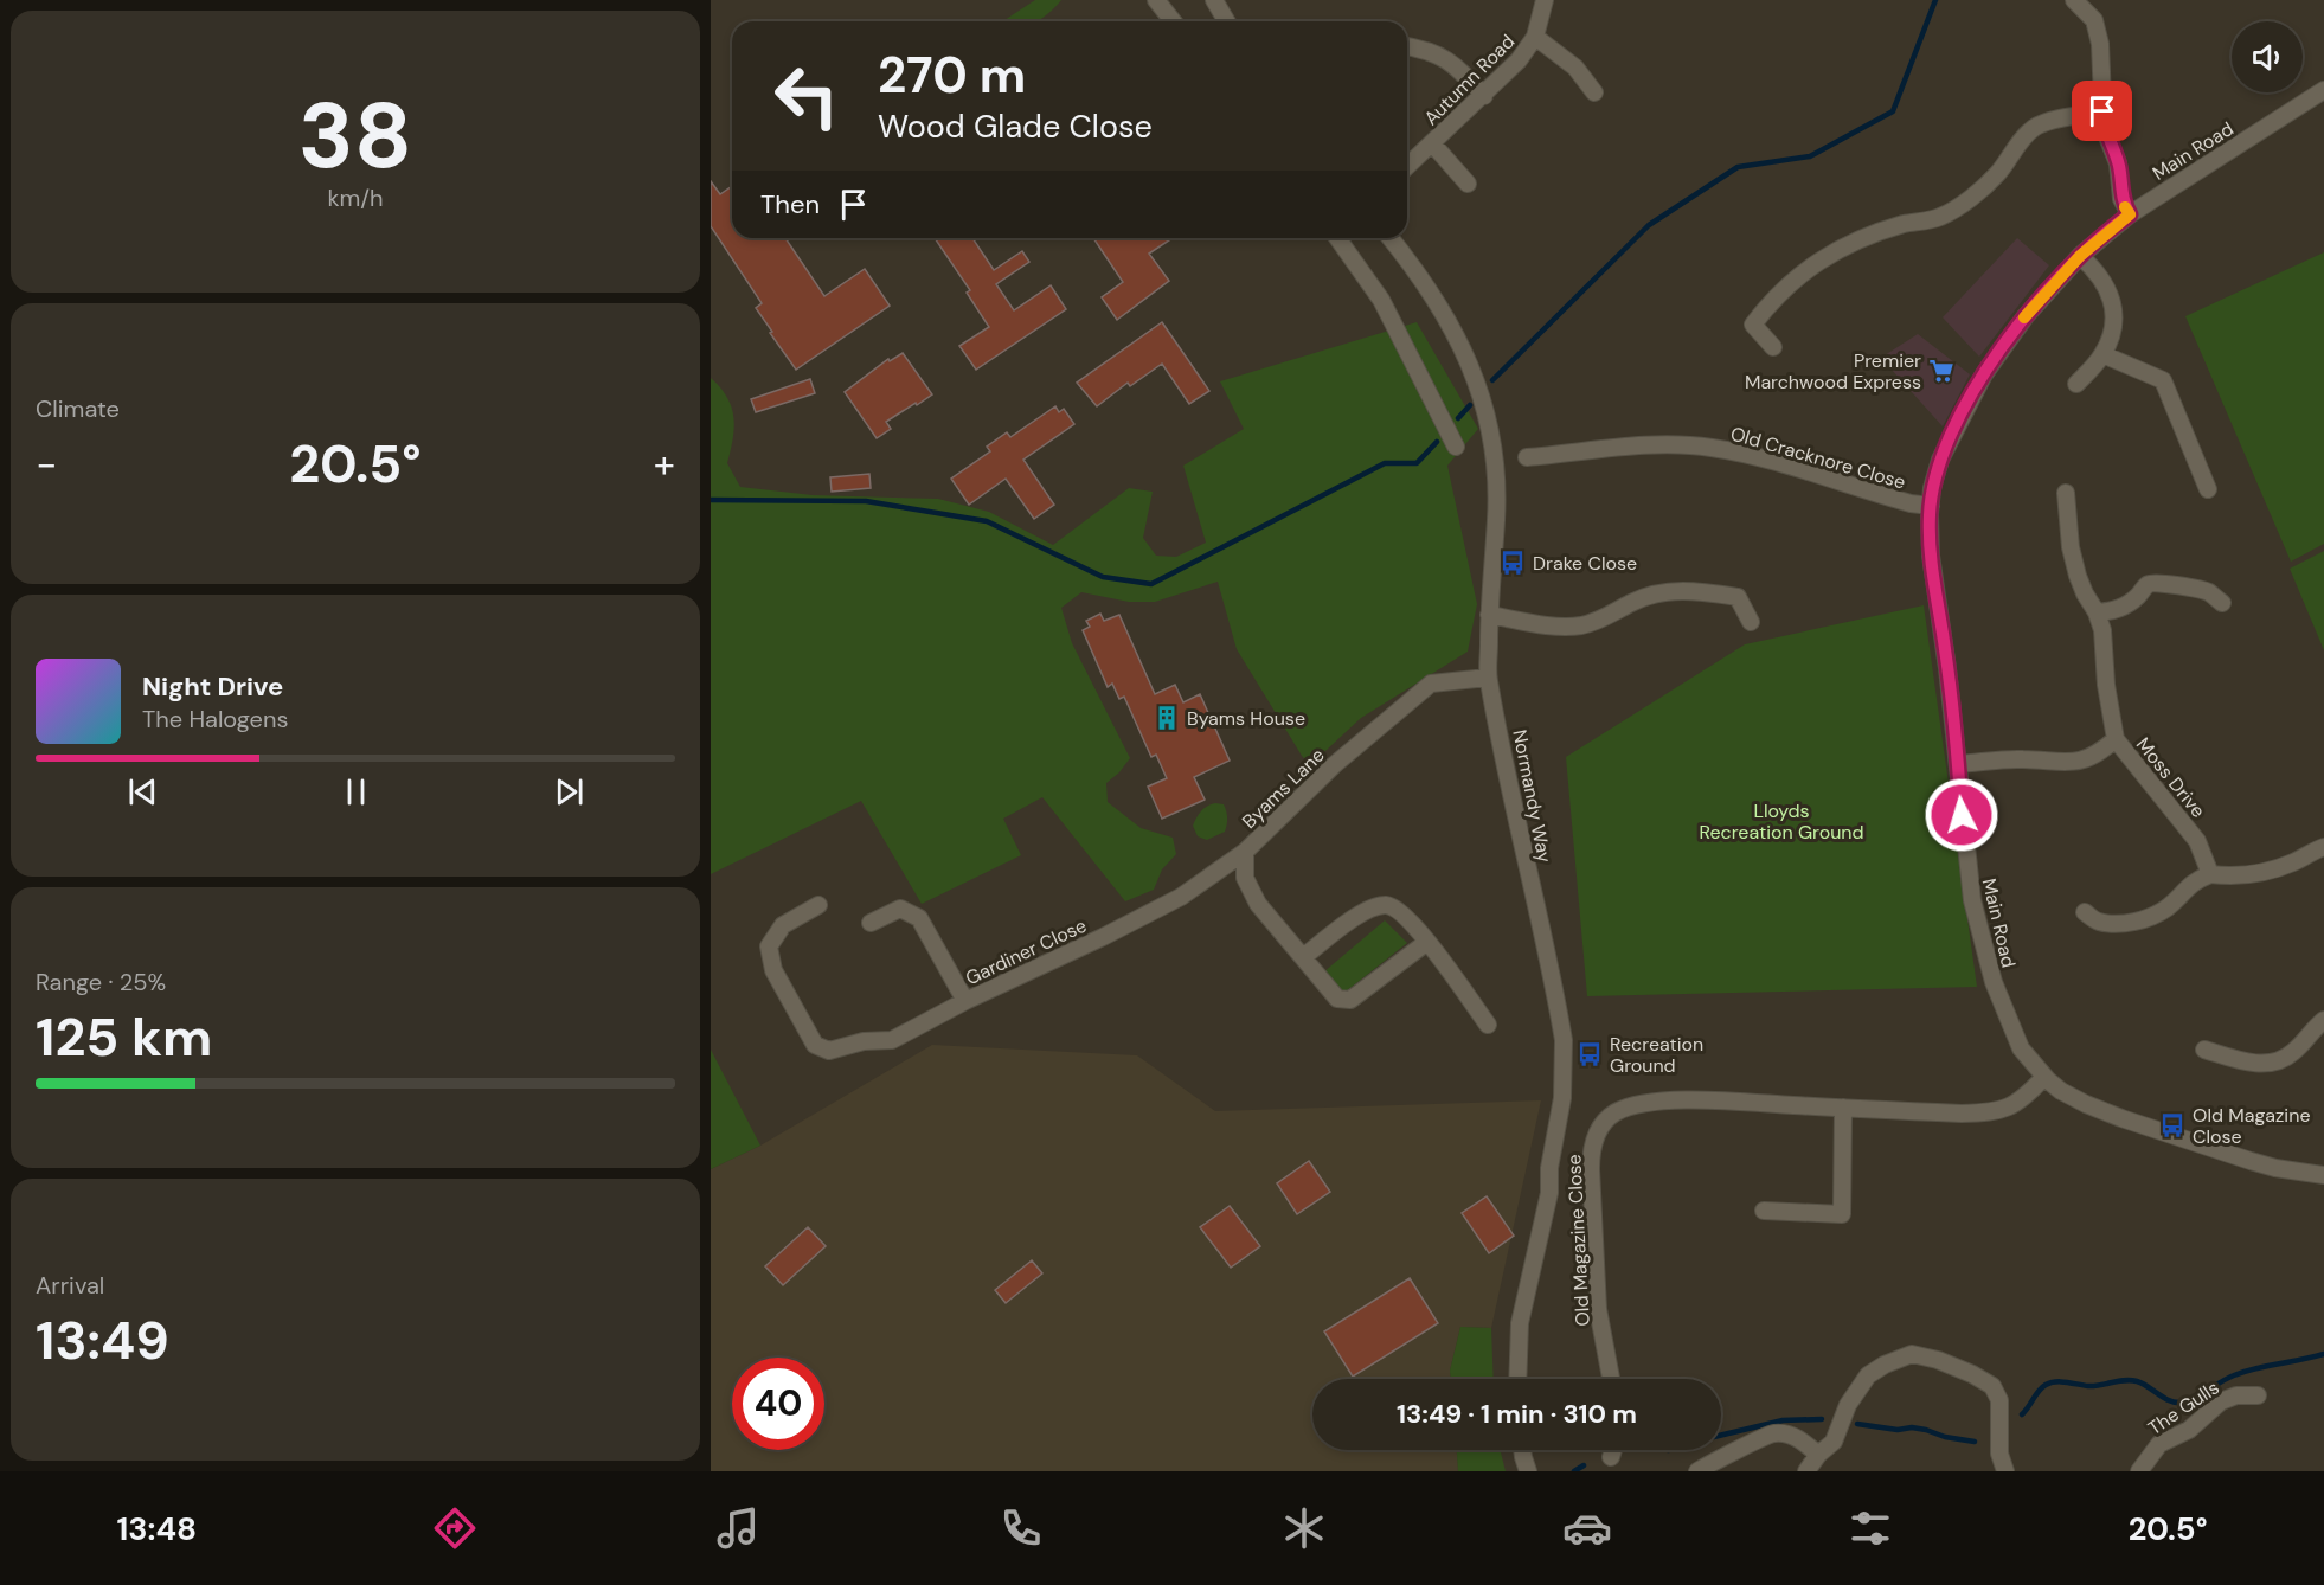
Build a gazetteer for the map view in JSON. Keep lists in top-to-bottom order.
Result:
{
  "streets": {
    "street": [
      "Autumn Road",
      "Main Road",
      "Old Cracknore Close",
      "Moss Drive",
      "Byams Lane",
      "Normandy Way",
      "Gardiner Close",
      "Old Magazine Close",
      "The Gulls"
    ]
  },
  "crossings": [
    ["Main Road", "Old Cracknore Close"],
    ["Main Road", "Moss Drive"],
    ["Main Road", "Old Magazine Close"],
    ["Byams Lane", "Normandy Way"],
    ["Byams Lane", "Gardiner Close"]
  ],
  "parks": ["Lloyds Recreation Ground"],
  "places": {
    "supermarket": ["Premier Marchwood Express"],
    "bus stop": ["Drake Close", "Recreation Ground", "Old Magazine Close"],
    "building": ["Byams House"]
  },
  "page": {
    "tile": [
      ["38", "km/h"],
      "Climate",
      ["Range · 25%", "125 km"],
      ["Arrival", "13:49"]
    ],
    "turn": ["270 m", "Wood Glade Close"],
    "then": "Then",
    "heat": ["−", "20.5°", "+"],
    "song": ["Night Drive", "The Halogens"],
    "limit": "40",
    "trip": "13:49 · 1 min · 310 m",
    "tabs": ["13:48", "20.5°"]
  }
}
